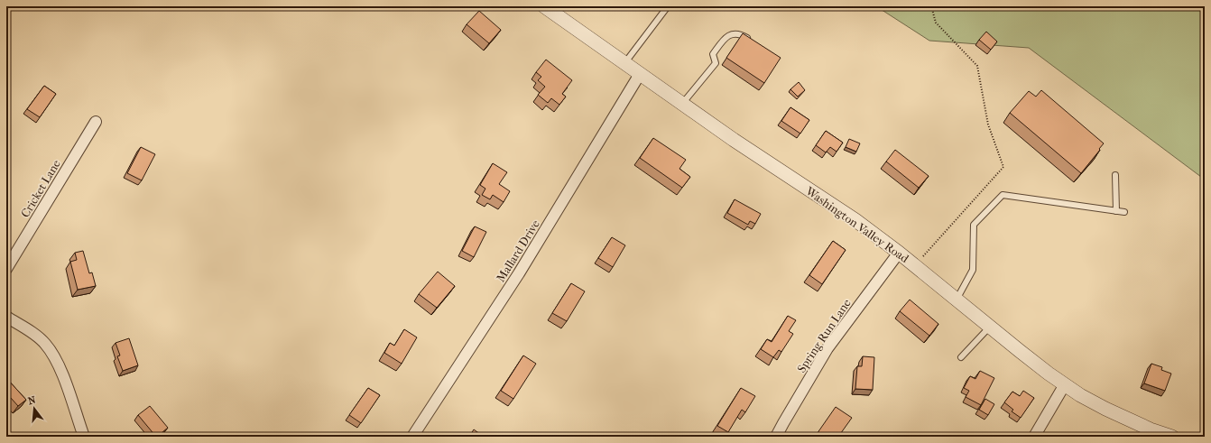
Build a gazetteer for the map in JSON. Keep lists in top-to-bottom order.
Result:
{
  "streets": {
    "street": [
      "Cricket Lane",
      "Washington Valley Road",
      "Mallard Drive",
      "Spring Run Lane"
    ]
  },
  "crossings": [
    ["Washington Valley Road", "Mallard Drive"],
    ["Washington Valley Road", "Spring Run Lane"]
  ],
  "north": "top"
}
